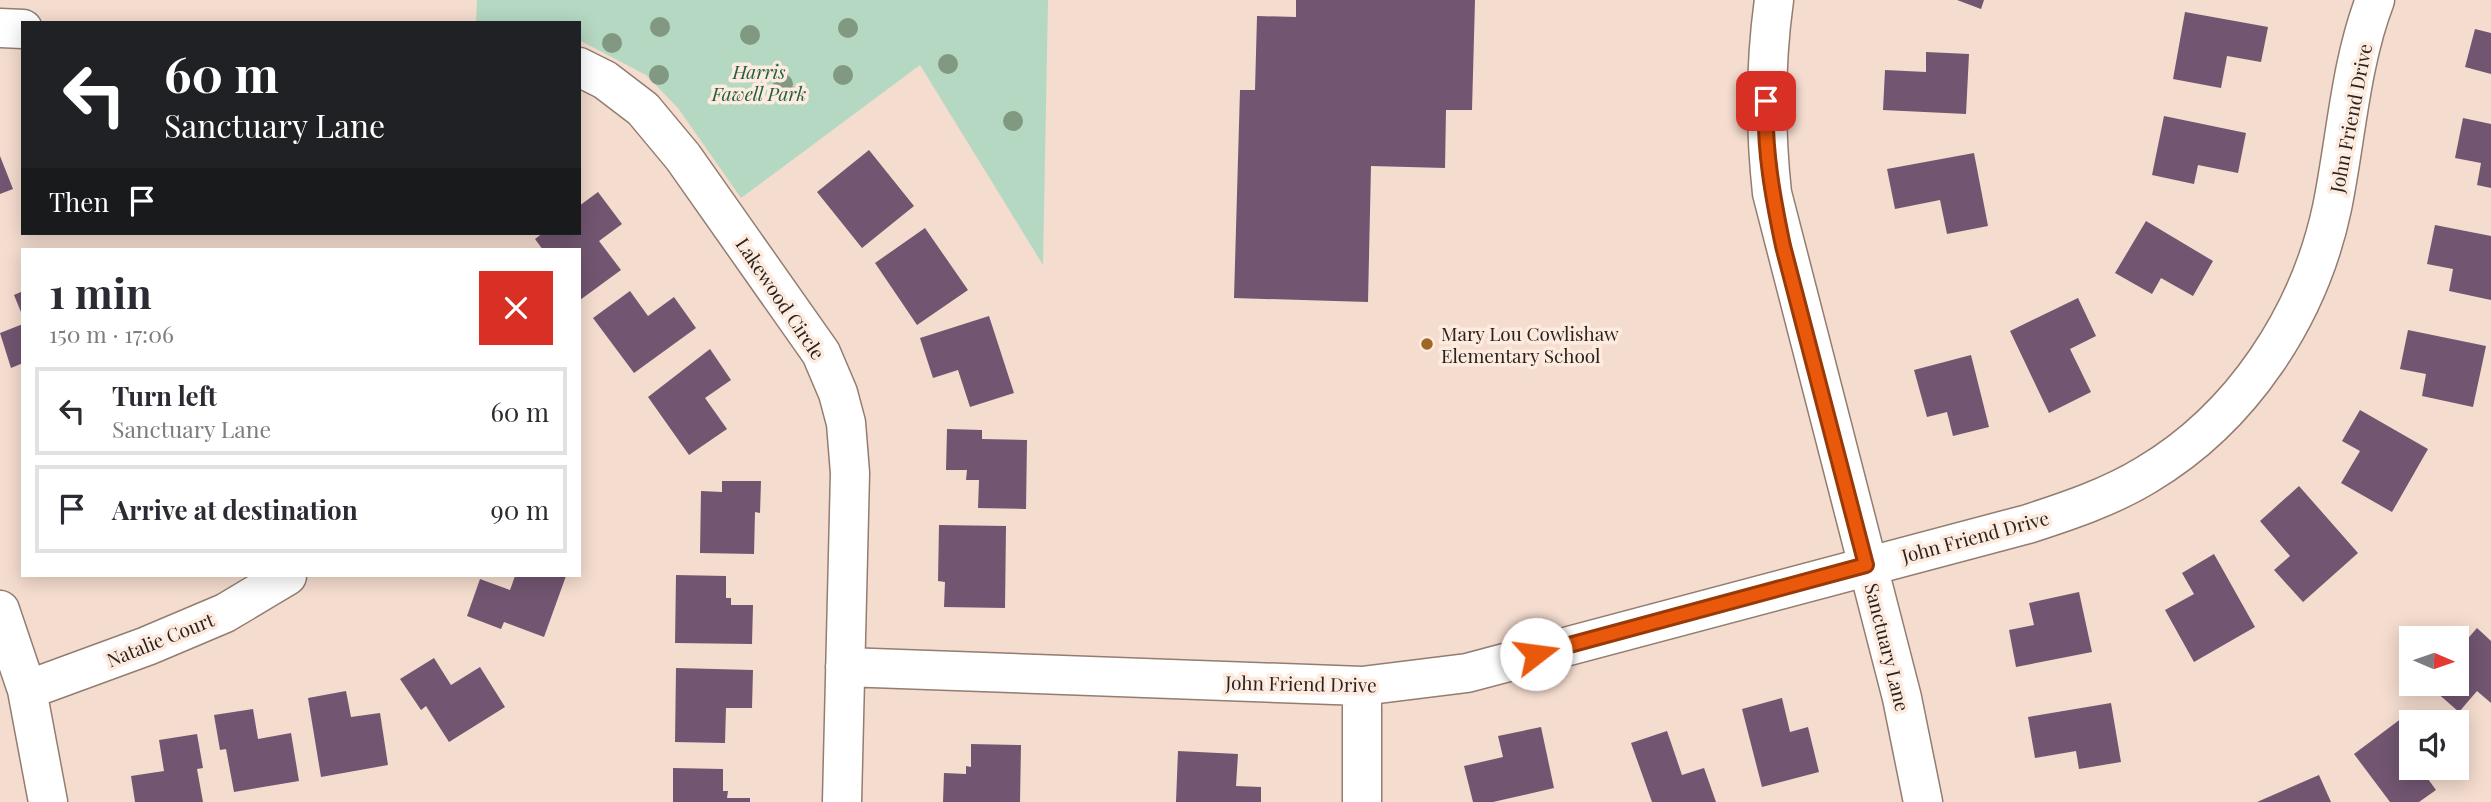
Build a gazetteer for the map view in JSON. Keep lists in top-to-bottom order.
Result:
{
  "streets": {
    "street": [
      "John Friend Drive",
      "Lakewood Circle",
      "Natalie Court",
      "Sanctuary Lane"
    ]
  },
  "crossings": [
    ["John Friend Drive", "Lakewood Circle"],
    ["John Friend Drive", "Sanctuary Lane"]
  ],
  "parks": ["Harris Fawell Park"],
  "places": ["Mary Lou Cowlishaw Elementary School"],
  "north": "right",
  "page": {
    "turn": ["60 m", "Sanctuary Lane"],
    "then": "Then",
    "heading": ["1 min", "150 m · 17:06"],
    "list": [
      {
        "name": "Turn left",
        "note": "Sanctuary Lane",
        "value": "60 m"
      },
      {
        "name": "Arrive at destination",
        "value": "90 m"
      }
    ]
  }
}
